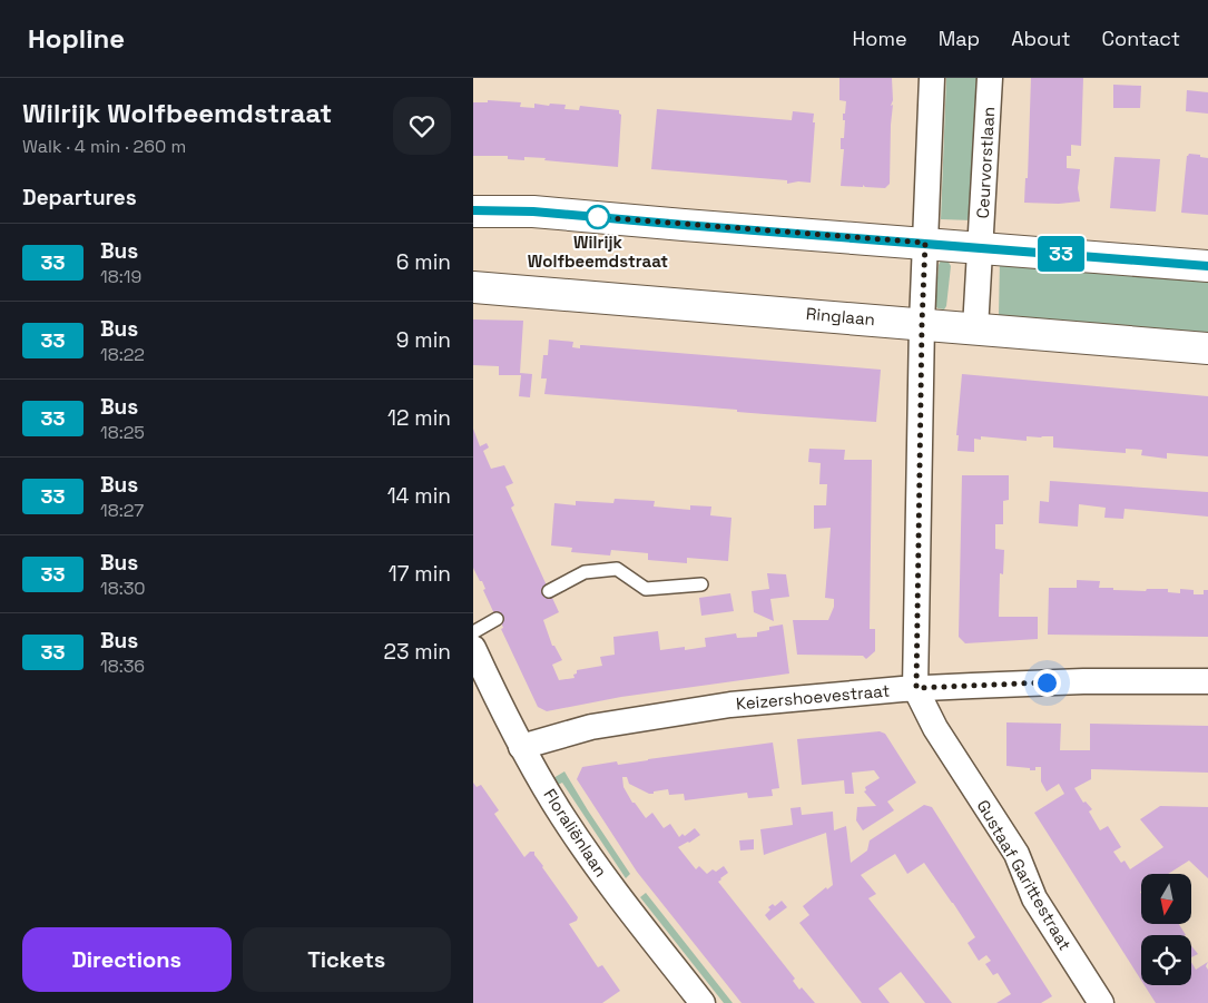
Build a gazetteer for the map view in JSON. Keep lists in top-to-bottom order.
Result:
{
  "streets": {
    "street": [
      "Ceurvorstlaan",
      "Ringlaan",
      "Keizershoevestraat",
      "Floraliënlaan",
      "Gustaaf Garittestraat"
    ]
  },
  "crossings": [
    ["Ceurvorstlaan", "Ringlaan"],
    ["Keizershoevestraat", "Floraliënlaan"],
    ["Keizershoevestraat", "Gustaaf Garittestraat"]
  ],
  "places": ["Wilrijk Wolfbeemdstraat"],
  "lines": ["bus line 33"],
  "north": "bottom",
  "page": {
    "header": "Hopline",
    "nav": [
      "Home",
      "Map",
      "About",
      "Contact"
    ],
    "heading": [
      ["Wilrijk Wolfbeemdstraat", "Walk · 4 min · 260 m"],
      "Departures"
    ],
    "on_map": "33",
    "list": [
      {
        "mark": "33",
        "name": "Bus",
        "note": "18:19",
        "value": "6 min"
      },
      {
        "mark": "33",
        "name": "Bus",
        "note": "18:22",
        "value": "9 min"
      },
      {
        "mark": "33",
        "name": "Bus",
        "note": "18:25",
        "value": "12 min"
      },
      {
        "mark": "33",
        "name": "Bus",
        "note": "18:27",
        "value": "14 min"
      },
      {
        "mark": "33",
        "name": "Bus",
        "note": "18:30",
        "value": "17 min"
      },
      {
        "mark": "33",
        "name": "Bus",
        "note": "18:36",
        "value": "23 min"
      }
    ],
    "buttons": ["Directions", "Tickets"]
  }
}
